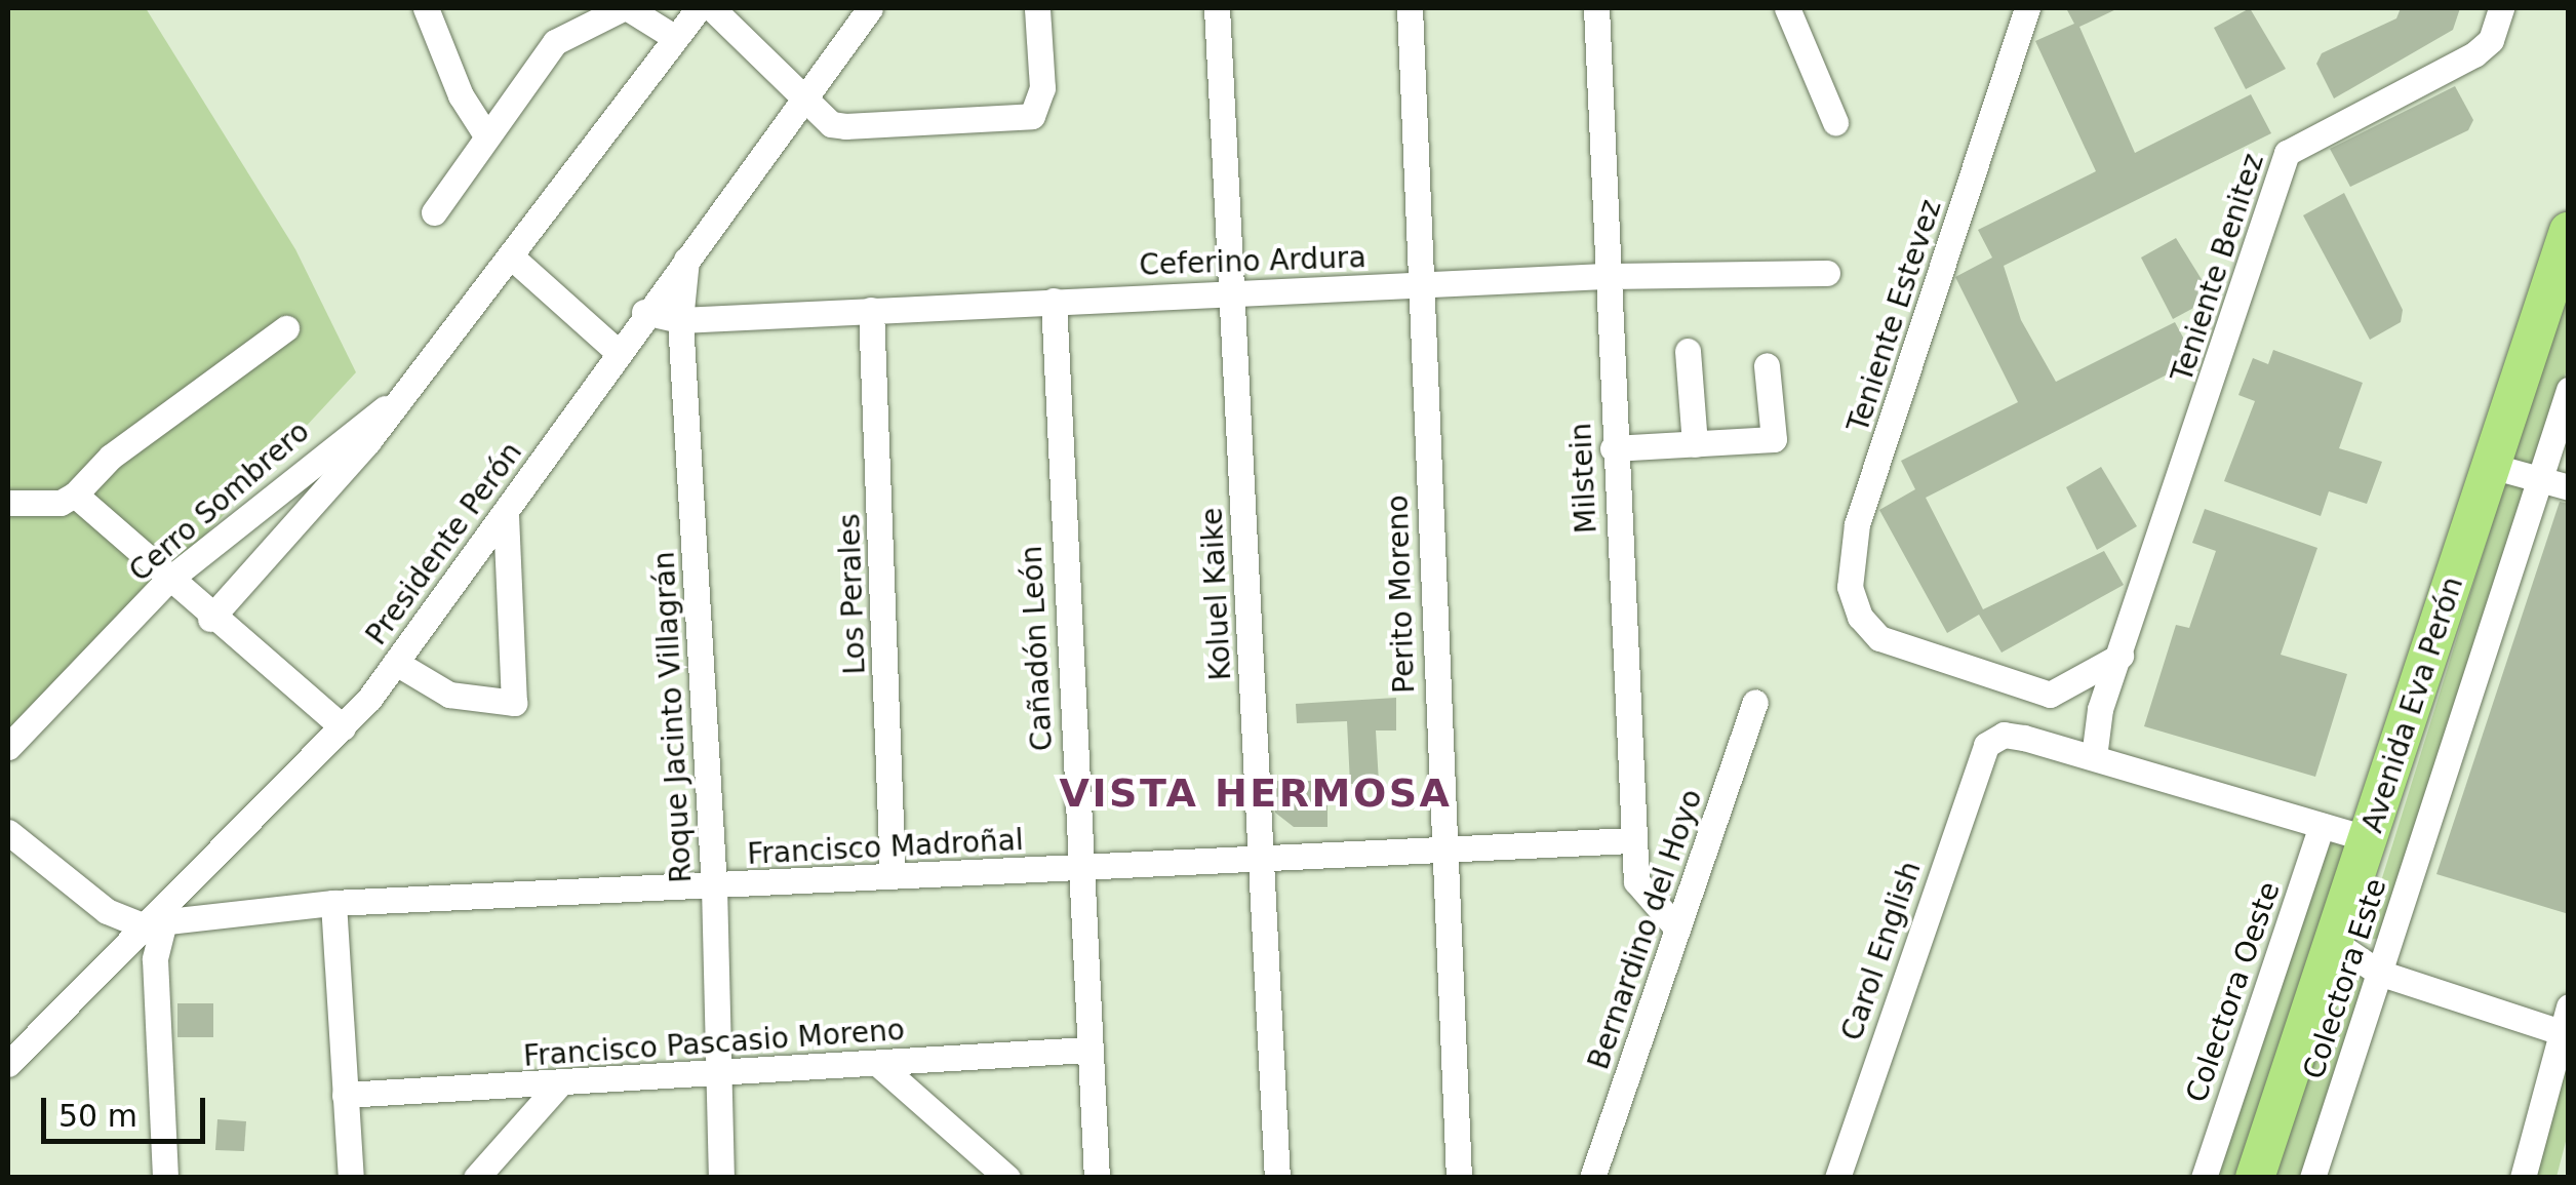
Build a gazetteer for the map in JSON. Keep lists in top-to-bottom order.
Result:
{
  "streets": {
    "highway": ["Avenida Eva Perón"],
    "street": [
      "Ceferino Ardura",
      "Teniente Benitez",
      "Teniente Estevez",
      "Milstein",
      "Cerro Sombrero",
      "Presidente Perón",
      "Los Perales",
      "Koluel Kaike",
      "Perito Moreno",
      "Cañadón León",
      "Roque Jacinto Villagrán",
      "Francisco Madroñal",
      "Bernardino del Hoyo",
      "Carol English",
      "Colectora Este",
      "Colectora Oeste",
      "Francisco Pascasio Moreno"
    ]
  },
  "crossings": [
    ["Ceferino Ardura", "Milstein"],
    ["Ceferino Ardura", "Presidente Perón"],
    ["Ceferino Ardura", "Los Perales"],
    ["Ceferino Ardura", "Koluel Kaike"],
    ["Ceferino Ardura", "Perito Moreno"],
    ["Ceferino Ardura", "Cañadón León"],
    ["Ceferino Ardura", "Roque Jacinto Villagrán"],
    ["Teniente Benitez", "Carol English"],
    ["Milstein", "Francisco Madroñal"],
    ["Milstein", "Bernardino del Hoyo"],
    ["Presidente Perón", "Roque Jacinto Villagrán"],
    ["Presidente Perón", "Francisco Madroñal"],
    ["Los Perales", "Francisco Madroñal"],
    ["Koluel Kaike", "Francisco Madroñal"],
    ["Perito Moreno", "Francisco Madroñal"],
    ["Cañadón León", "Francisco Madroñal"],
    ["Cañadón León", "Francisco Pascasio Moreno"],
    ["Roque Jacinto Villagrán", "Francisco Madroñal"],
    ["Roque Jacinto Villagrán", "Francisco Pascasio Moreno"]
  ],
  "districts": ["VISTA HERMOSA"],
  "scale_bar": "50 m"
}
